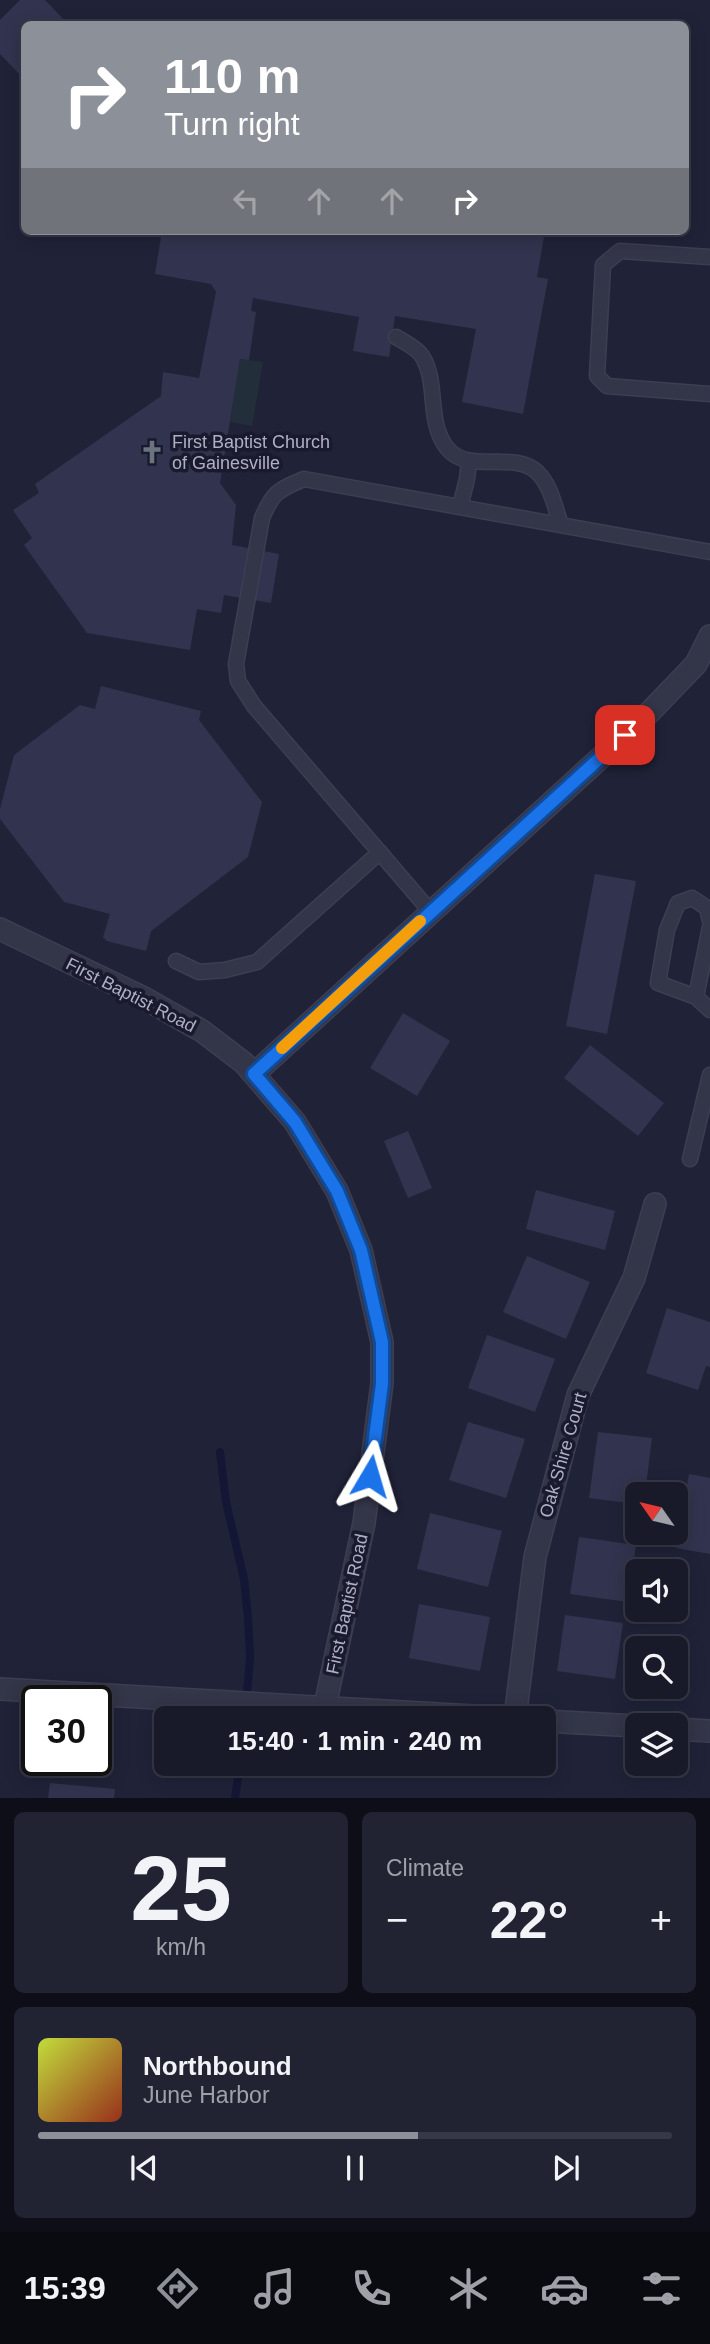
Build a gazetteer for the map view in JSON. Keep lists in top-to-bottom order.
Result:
{
  "streets": {
    "street": ["First Baptist Road", "Oak Shire Court"]
  },
  "places": {
    "church": ["First Baptist Church of Gainesville"]
  },
  "north": "top left",
  "page": {
    "turn": ["110 m", "Turn right"],
    "limit": "30",
    "trip": "15:40 · 1 min · 240 m",
    "tile": [
      ["25", "km/h"],
      "Climate"
    ],
    "heat": ["−", "22°", "+"],
    "song": ["Northbound", "June Harbor"],
    "tabs": "15:39"
  }
}
